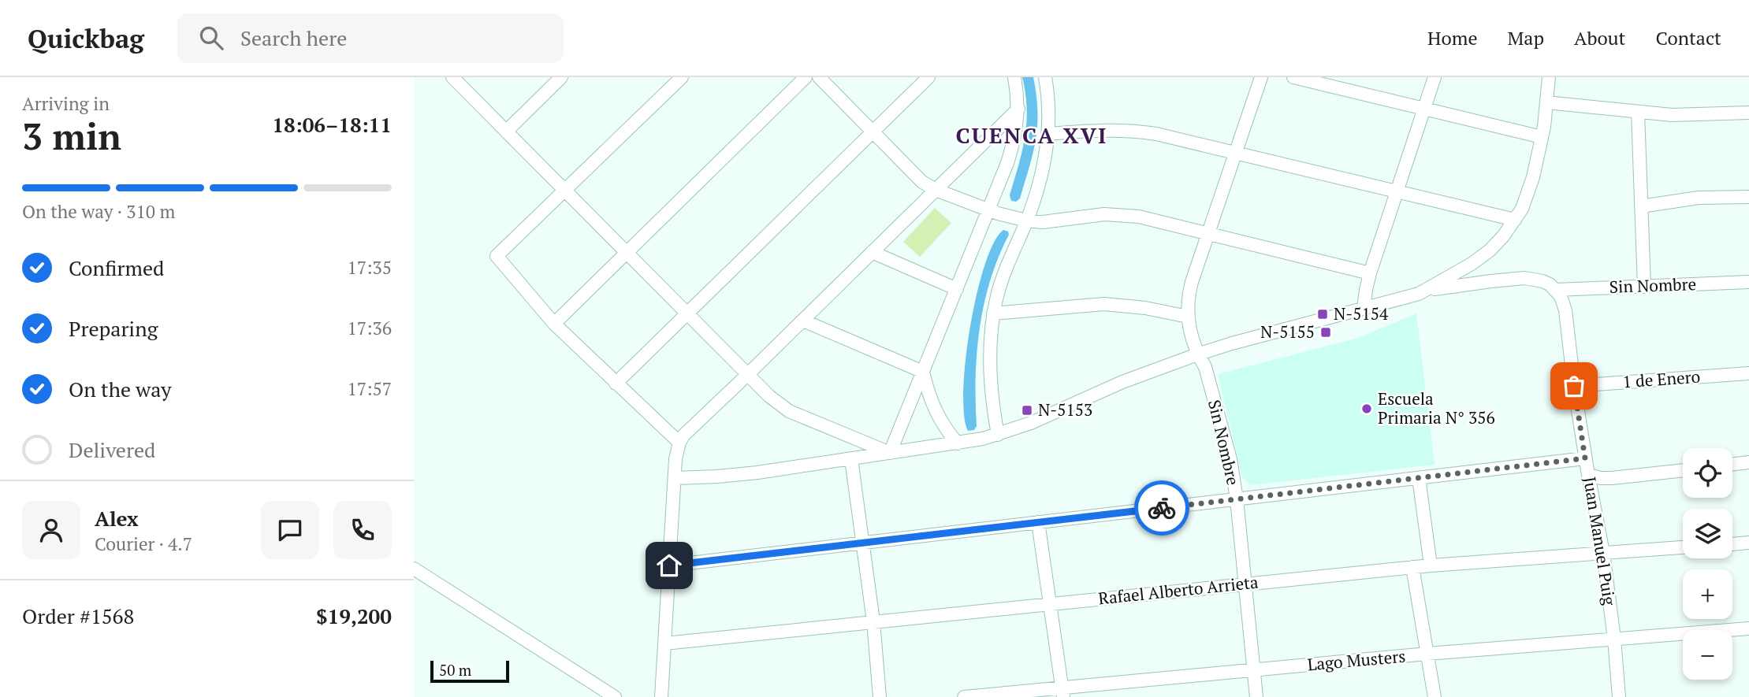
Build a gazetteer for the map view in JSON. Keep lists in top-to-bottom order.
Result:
{
  "streets": {
    "street": [
      "Sin Nombre",
      "1 de Enero",
      "Juan Manuel Puig",
      "Rafael Alberto Arrieta",
      "Lago Musters"
    ]
  },
  "crossings": [
    ["Sin Nombre", "Rafael Alberto Arrieta"],
    ["Sin Nombre", "Lago Musters"],
    ["1 de Enero", "Juan Manuel Puig"],
    ["Juan Manuel Puig", "Rafael Alberto Arrieta"],
    ["Juan Manuel Puig", "Lago Musters"]
  ],
  "districts": ["CUENCA XVI"],
  "places": {
    "transit": ["N-5154", "N-5155", "N-5153"],
    "other": ["Escuela Primaria N° 356"]
  },
  "scale_bar": "50 m",
  "page": {
    "header": "Quickbag",
    "search": "Search here",
    "nav": [
      "Home",
      "Map",
      "About",
      "Contact"
    ],
    "heading": ["3 min", "Arriving in", "18:06–18:11"],
    "panel": [
      "Alex",
      "Courier · 4.7",
      "Order #1568",
      "$19,200"
    ],
    "bar": "On the way · 310 m",
    "list": [
      ["Confirmed", "17:35"],
      ["Preparing", "17:36"],
      ["On the way", "17:57"],
      "Delivered"
    ],
    "map_buttons": ["+", "−"],
    "scale": "50 m"
  }
}
